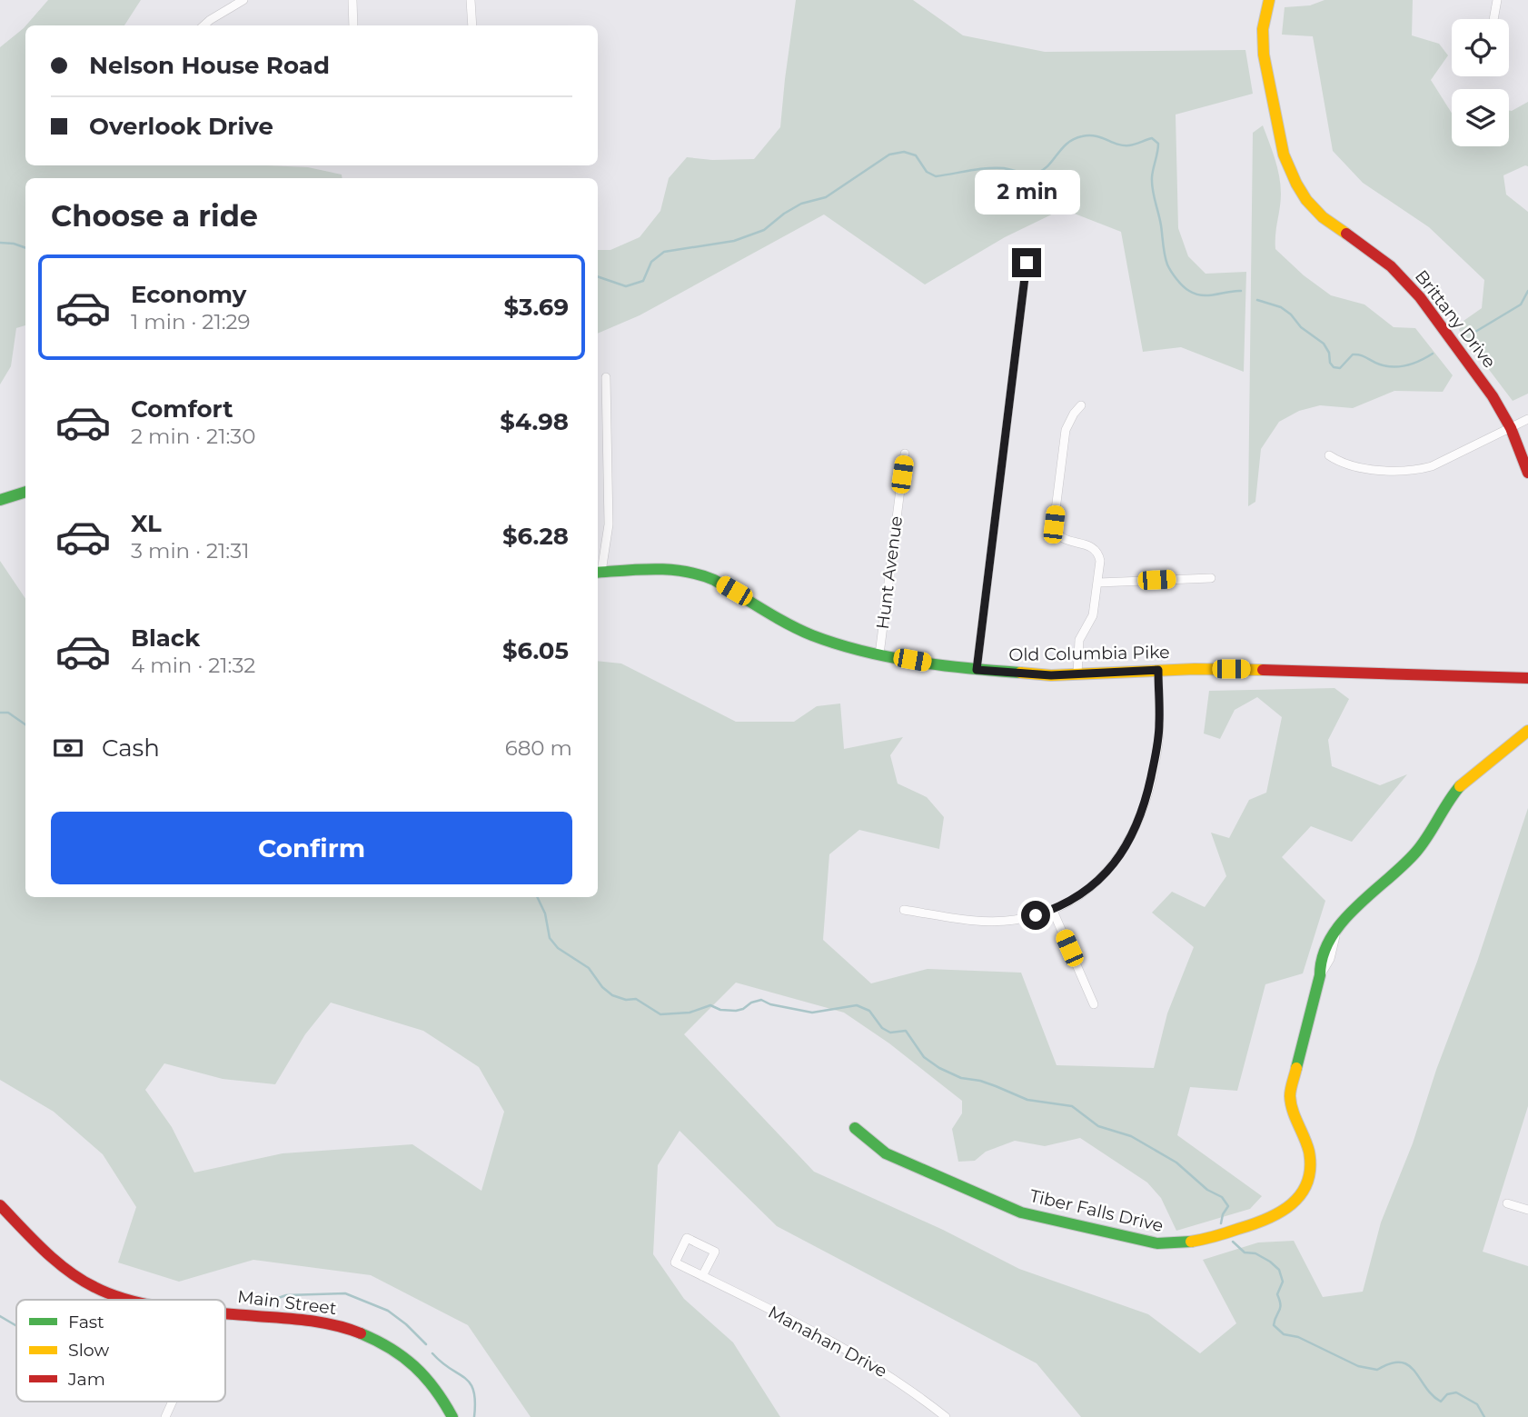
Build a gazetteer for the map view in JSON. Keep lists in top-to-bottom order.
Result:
{
  "streets": {
    "street": [
      "Brittany Drive",
      "Hunt Avenue",
      "Old Columbia Pike",
      "Tiber Falls Drive",
      "Main Street",
      "Manahan Drive"
    ]
  },
  "crossings": [
    ["Hunt Avenue", "Old Columbia Pike"]
  ],
  "legend": ["Fast", "Slow", "Jam"],
  "page": {
    "banner": ["Nelson House Road", "Overlook Drive"],
    "bubble": "2 min",
    "heading": "Choose a ride",
    "list": [
      {
        "name": "Economy",
        "note": "1 min · 21:29",
        "value": "$3.69"
      },
      {
        "name": "Comfort",
        "note": "2 min · 21:30",
        "value": "$4.98"
      },
      {
        "name": "XL",
        "note": "3 min · 21:31",
        "value": "$6.28"
      },
      {
        "name": "Black",
        "note": "4 min · 21:32",
        "value": "$6.05"
      }
    ],
    "pay": ["Cash", "680 m"],
    "buttons": "Confirm"
  }
}
